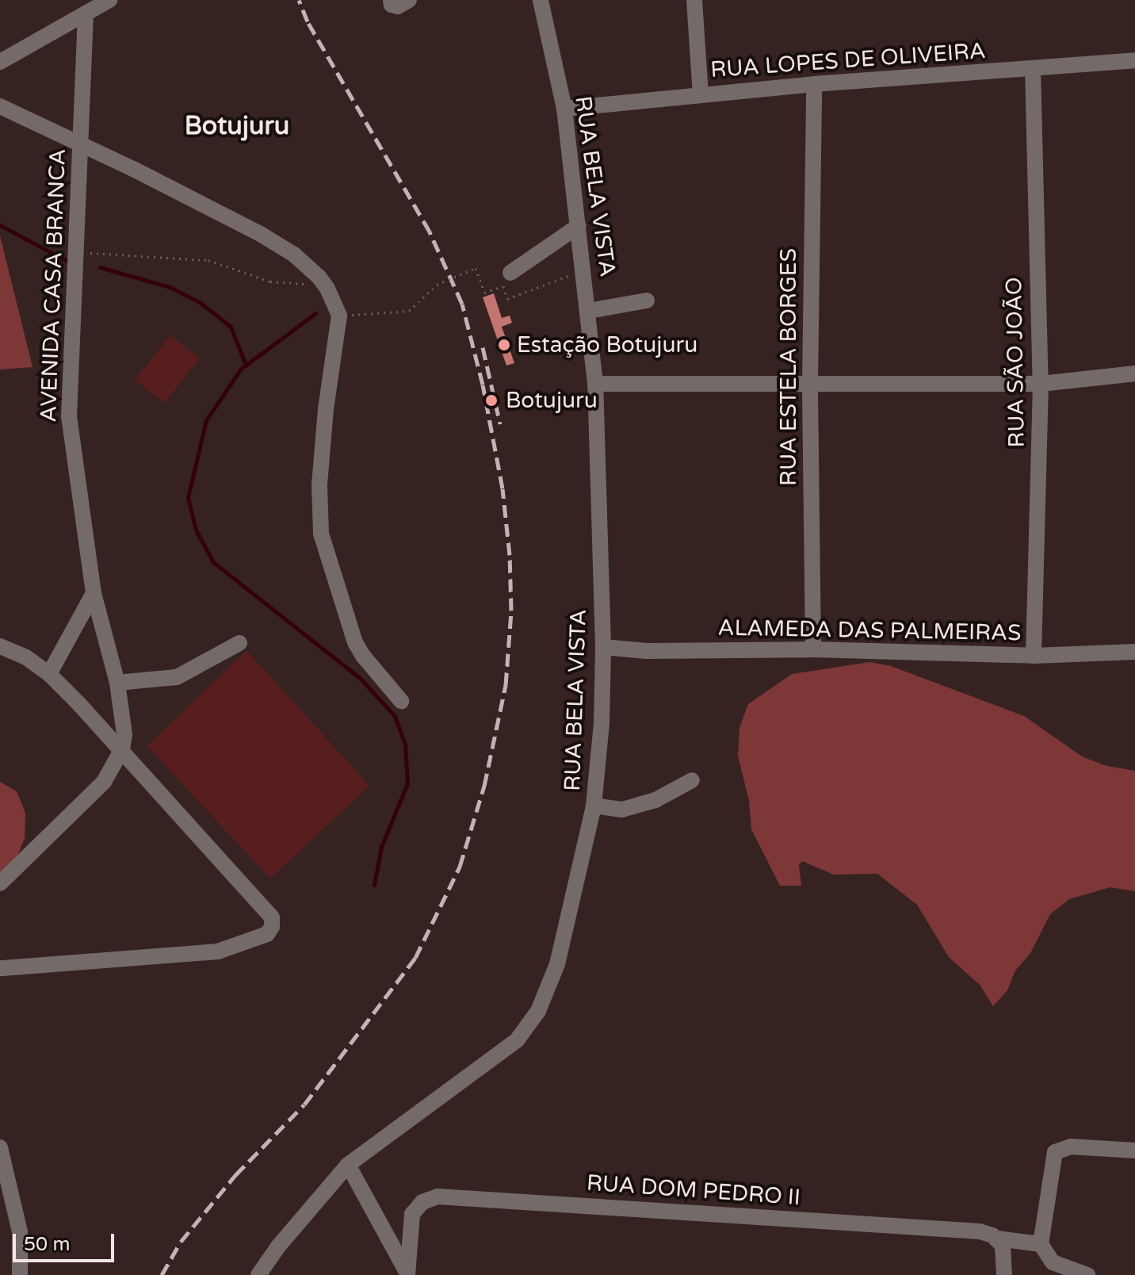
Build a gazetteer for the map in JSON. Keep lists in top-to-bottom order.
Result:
{
  "streets": {
    "street": [
      "RUA LOPES DE OLIVEIRA",
      "RUA BELA VISTA",
      "AVENIDA CASA BRANCA",
      "RUA SÃO JOÃO",
      "RUA ESTELA BORGES",
      "ALAMEDA DAS PALMEIRAS",
      "RUA DOM PEDRO II"
    ]
  },
  "crossings": [
    ["RUA LOPES DE OLIVEIRA", "RUA BELA VISTA"],
    ["RUA LOPES DE OLIVEIRA", "RUA SÃO JOÃO"],
    ["RUA LOPES DE OLIVEIRA", "RUA ESTELA BORGES"],
    ["RUA BELA VISTA", "ALAMEDA DAS PALMEIRAS"],
    ["RUA SÃO JOÃO", "ALAMEDA DAS PALMEIRAS"],
    ["RUA ESTELA BORGES", "ALAMEDA DAS PALMEIRAS"]
  ],
  "districts": ["Botujuru"],
  "places": ["Estação Botujuru", "Botujuru"],
  "scale_bar": "50 m"
}
